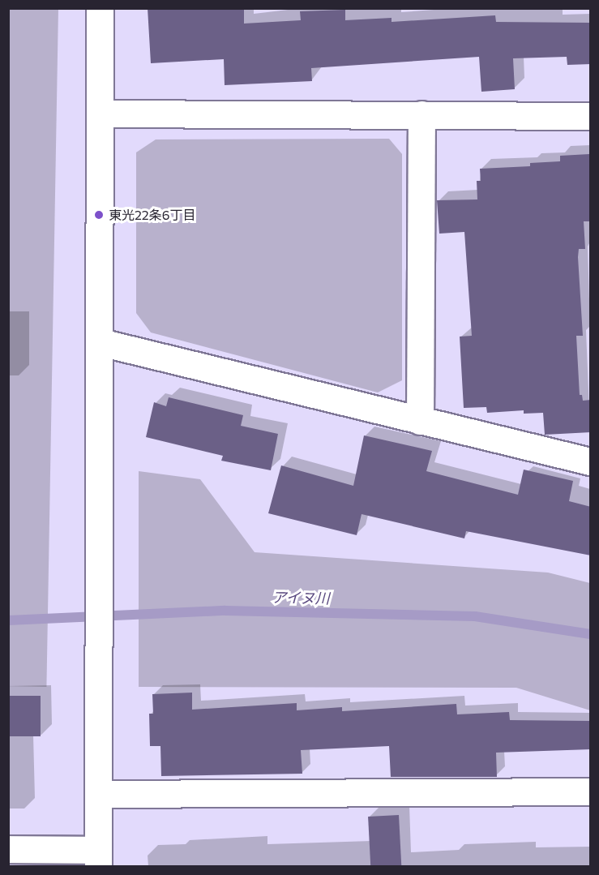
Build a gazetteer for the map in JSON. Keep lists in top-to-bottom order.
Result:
{
  "water": ["アイヌ川"],
  "places": ["東光22条6丁目"]
}
